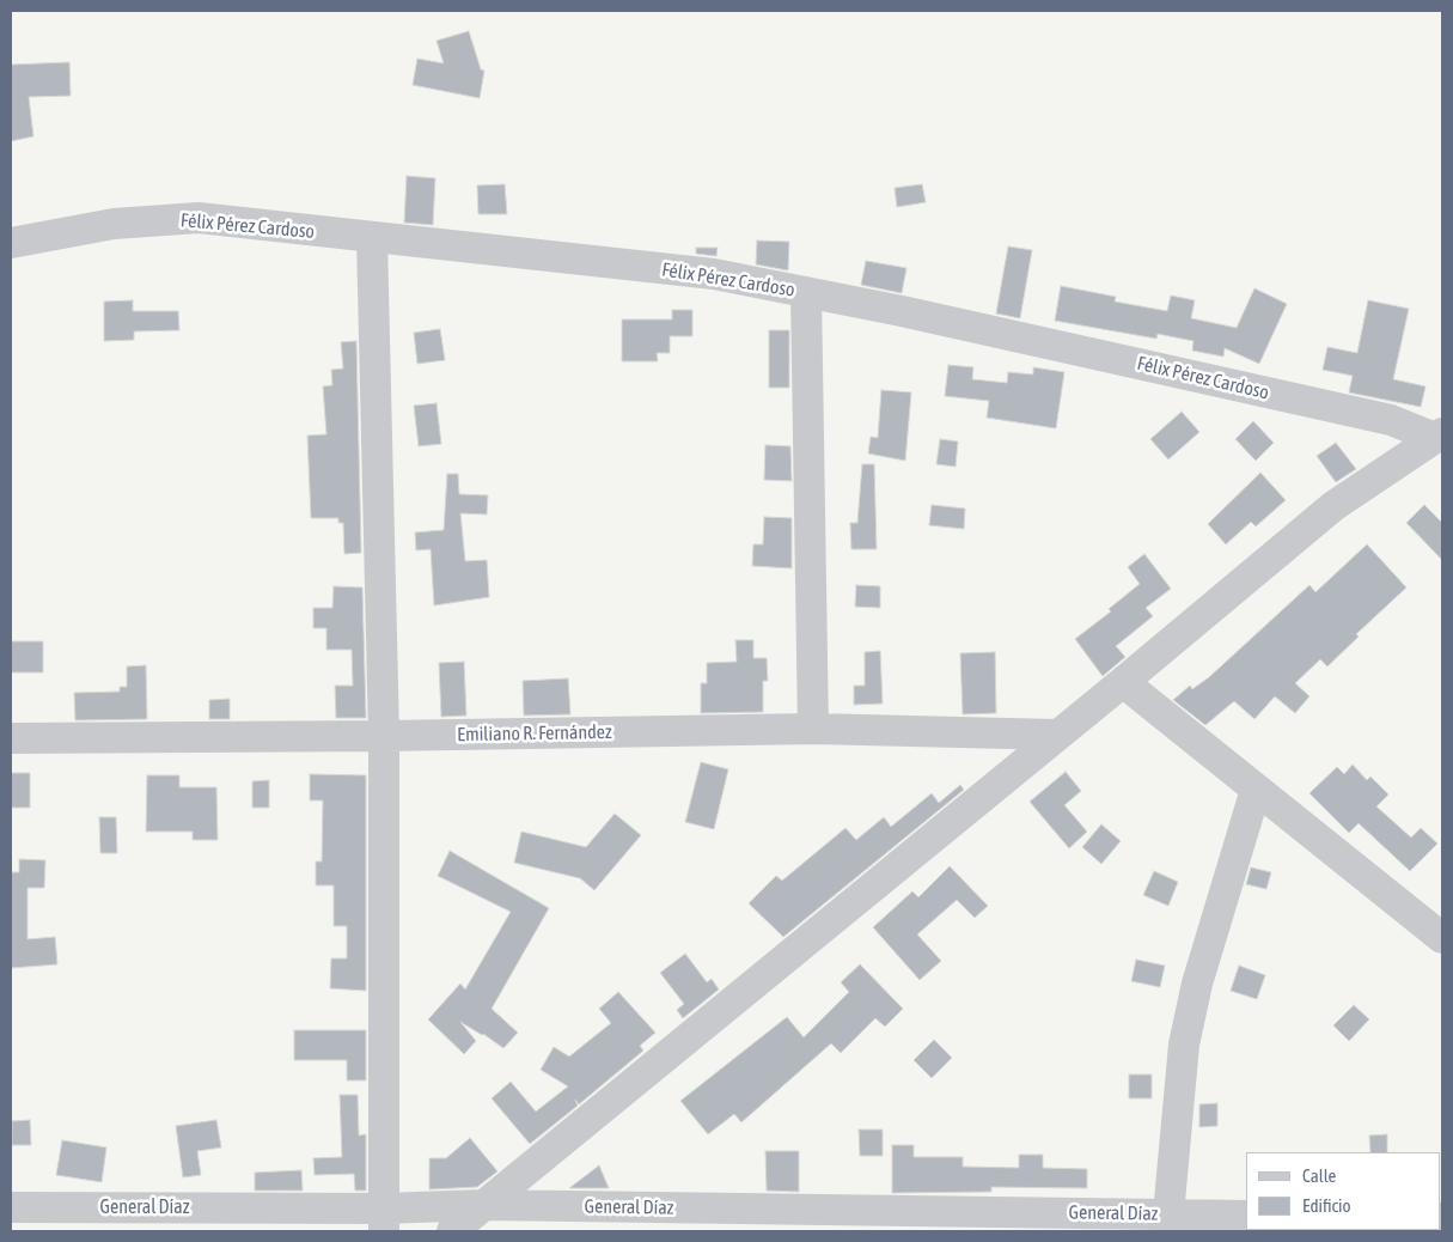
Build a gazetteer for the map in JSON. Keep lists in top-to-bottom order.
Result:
{
  "streets": {
    "street": ["Félix Pérez Cardoso", "Emiliano R. Fernández", "General Díaz"]
  },
  "legend": ["Calle", "Edificio"]
}
